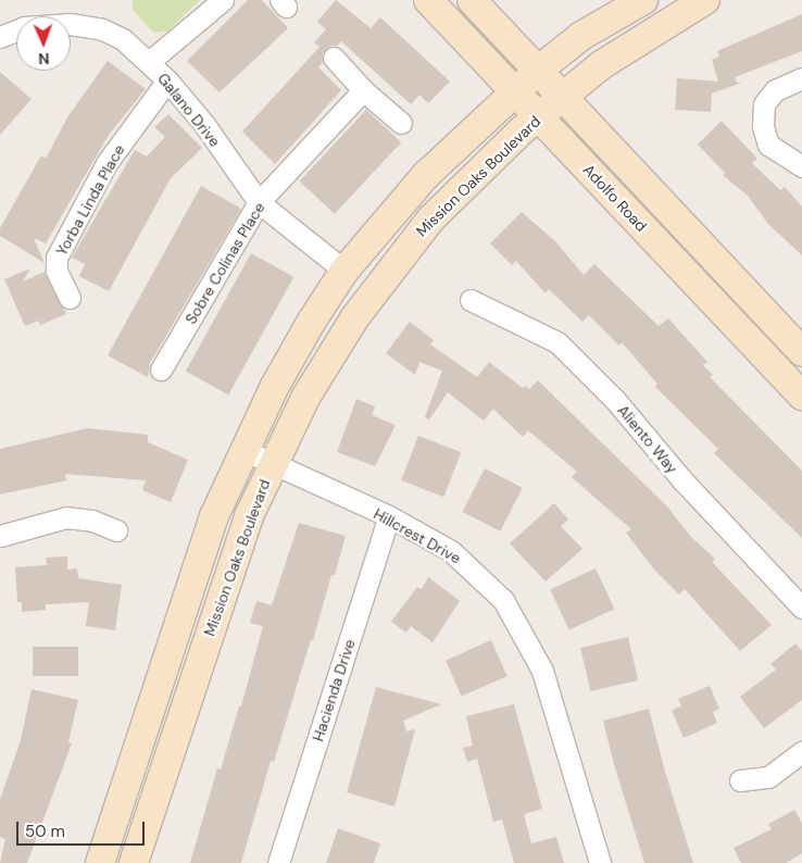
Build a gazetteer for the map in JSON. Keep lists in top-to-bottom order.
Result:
{
  "streets": {
    "main road": ["Mission Oaks Boulevard", "Adolfo Road"],
    "street": [
      "Galano Drive",
      "Yorba Linda Place",
      "Sobre Colinas Place",
      "Aliento Way",
      "Hillcrest Drive",
      "Hacienda Drive"
    ]
  },
  "crossings": [
    ["Galano Drive", "Yorba Linda Place"],
    ["Galano Drive", "Sobre Colinas Place"],
    ["Mission Oaks Boulevard", "Adolfo Road"],
    ["Mission Oaks Boulevard", "Hillcrest Drive"],
    ["Hillcrest Drive", "Hacienda Drive"]
  ],
  "scale_bar": "50 m",
  "north": "bottom"
}
